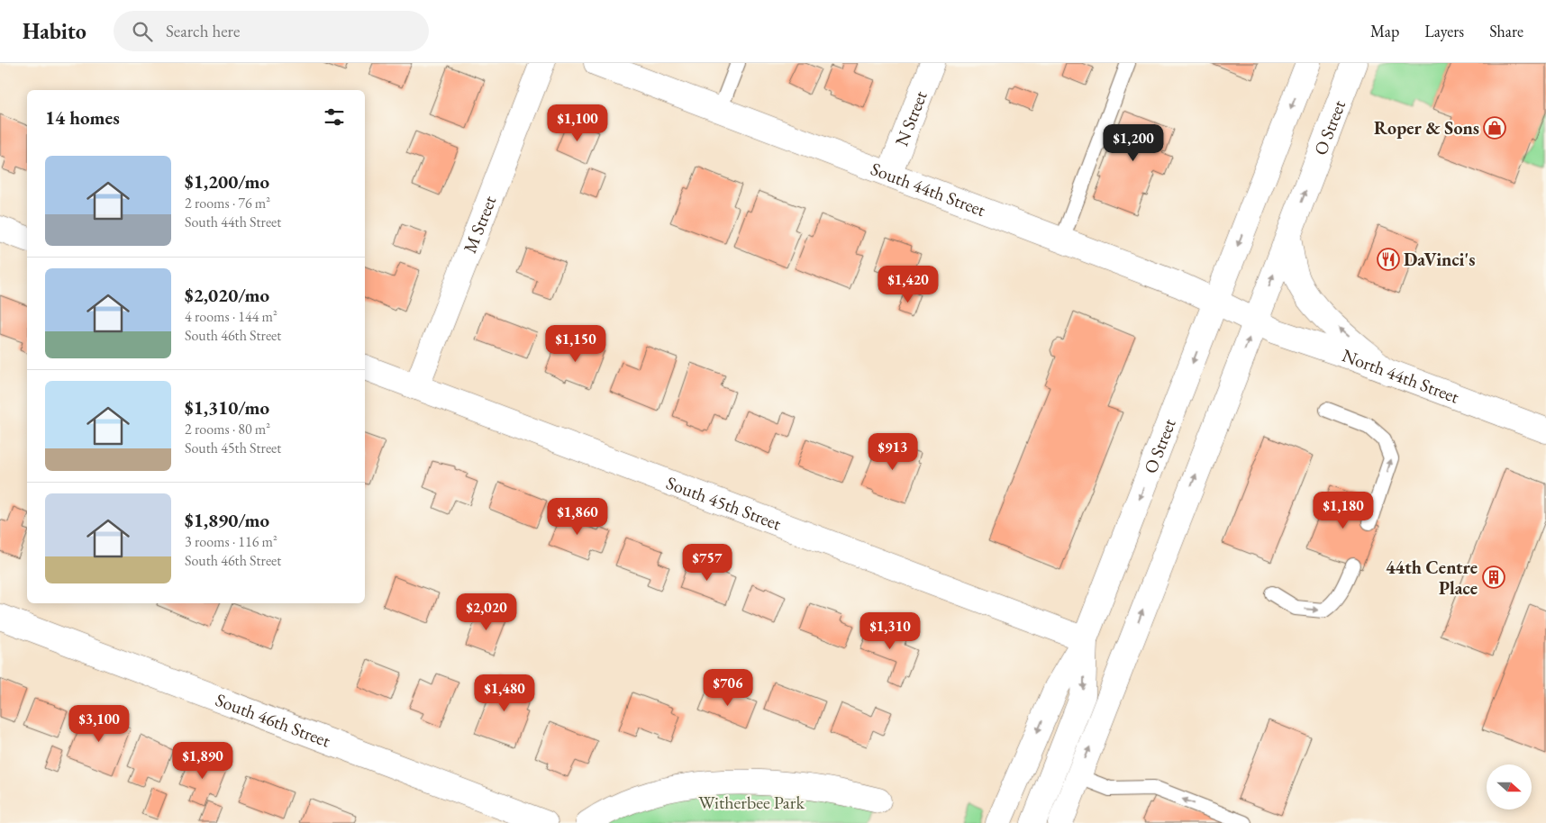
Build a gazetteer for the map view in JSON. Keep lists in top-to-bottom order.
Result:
{
  "streets": {
    "street": [
      "N Street",
      "O Street",
      "South 44th Street",
      "M Street",
      "North 44th Street",
      "South 45th Street",
      "South 46th Street"
    ]
  },
  "crossings": [
    ["N Street", "South 44th Street"],
    ["O Street", "South 44th Street"],
    ["O Street", "North 44th Street"],
    ["O Street", "South 45th Street"],
    ["South 44th Street", "North 44th Street"],
    ["M Street", "South 45th Street"]
  ],
  "parks": ["Witherbee Park"],
  "places": {
    "shop": ["Roper & Sons"],
    "restaurant": ["DaVinci's"],
    "building": ["44th Centre Place"]
  },
  "north": "right",
  "page": {
    "header": "Habito",
    "search": "Search here",
    "nav": ["Map", "Layers", "Share"],
    "heading": "14 homes",
    "price": [
      "$1,100",
      "$1,200",
      "$1,420",
      "$1,150",
      "$913",
      "$1,180",
      "$1,860",
      "$757",
      "$2,020",
      "$1,310",
      "$706",
      "$1,480",
      "$3,100",
      "$1,890"
    ],
    "list": [
      {
        "name": "$1,200/mo",
        "note": "2 rooms · 76 m² · South 44th Street"
      },
      {
        "name": "$2,020/mo",
        "note": "4 rooms · 144 m² · South 46th Street"
      },
      {
        "name": "$1,310/mo",
        "note": "2 rooms · 80 m² · South 45th Street"
      },
      {
        "name": "$1,890/mo",
        "note": "3 rooms · 116 m² · South 46th Street"
      }
    ]
  }
}
